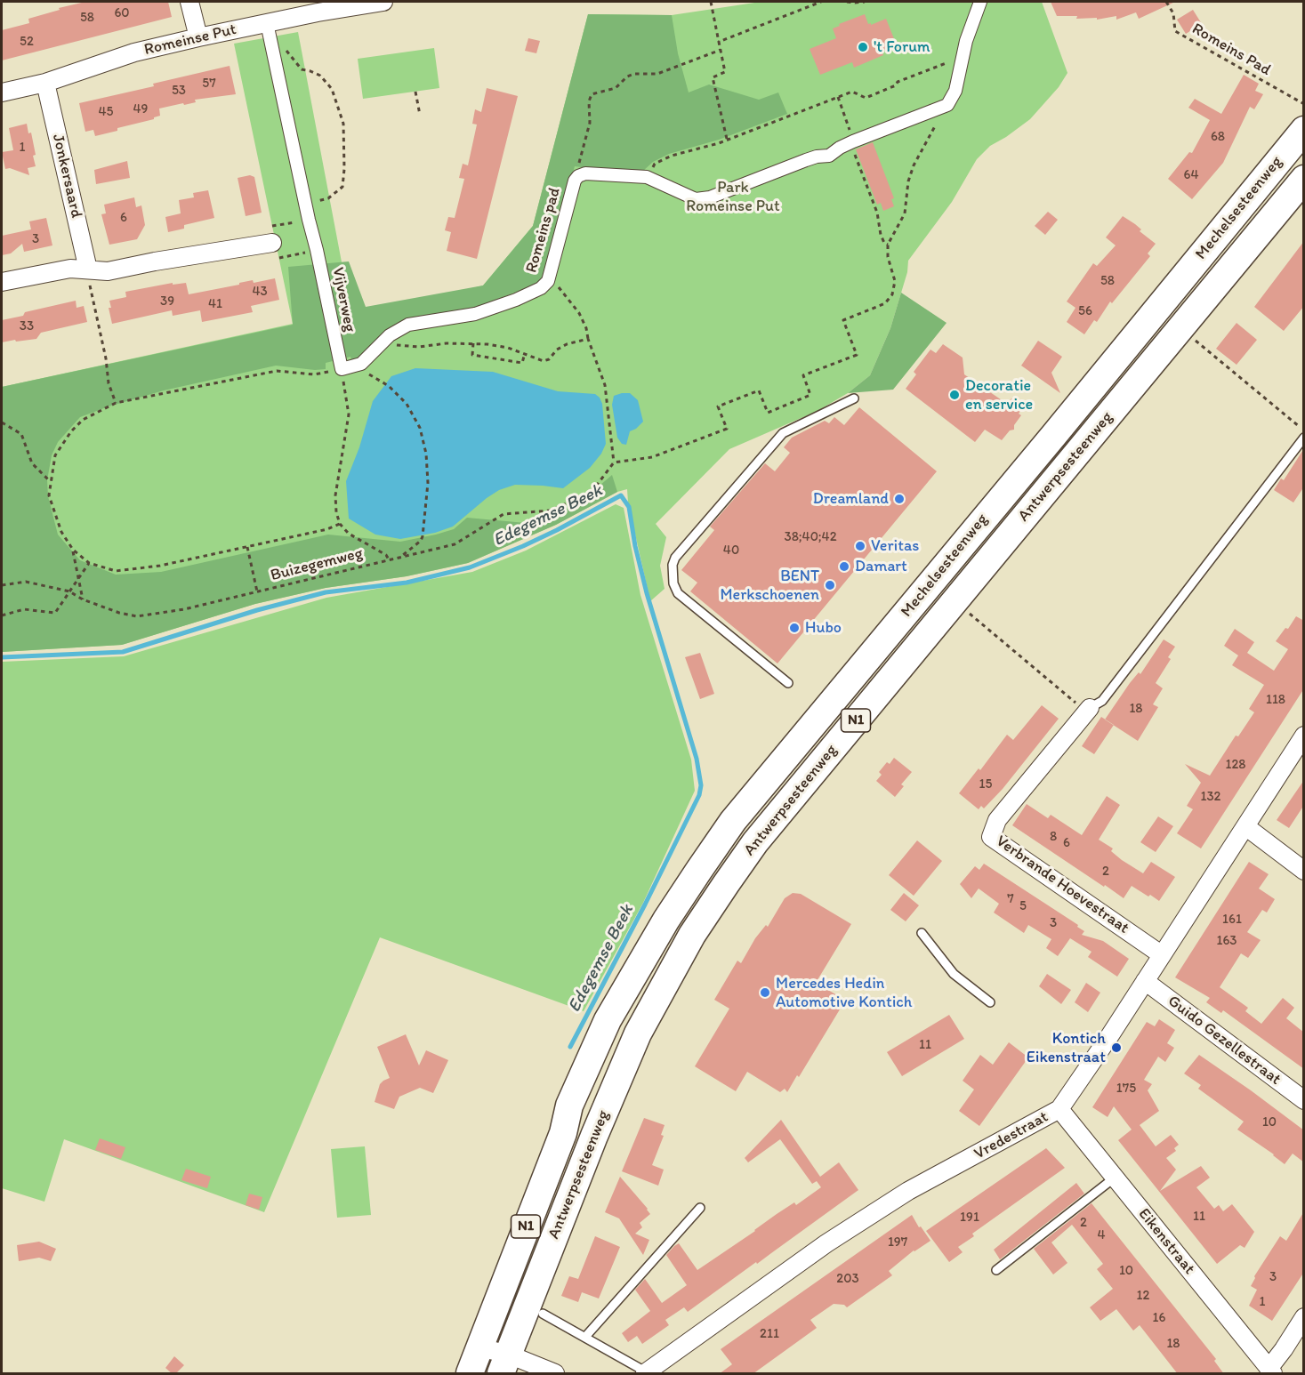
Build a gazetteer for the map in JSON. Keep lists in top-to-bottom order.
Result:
{
  "streets": {
    "main road": ["Mechelsesteenweg", "Antwerpsesteenweg", "N1"],
    "street": [
      "Romeinse Put",
      "Jonkersaard",
      "Romeins pad",
      "Vijverweg",
      "Verbrande Hoevestraat",
      "Guido Gezellestraat",
      "Vredestraat",
      "Eikenstraat"
    ],
    "path": ["Romeins Pad", "Buizegemweg"]
  },
  "crossings": [
    ["Romeinse Put", "Jonkersaard"],
    ["Romeinse Put", "Vijverweg"],
    ["Mechelsesteenweg", "Antwerpsesteenweg"],
    ["Romeins pad", "Vijverweg"],
    ["Verbrande Hoevestraat", "Vredestraat"],
    ["Guido Gezellestraat", "Vredestraat"],
    ["Vredestraat", "Eikenstraat"]
  ],
  "water": ["Edegemse Beek"],
  "parks": ["Park Romeinse Put"],
  "places": [
    "'t Forum",
    "Decoratie en service",
    "Dreamland",
    "Veritas",
    "Damart",
    "BENT Merkschoenen",
    "Hubo",
    "Mercedes Hedin Automotive Kontich",
    "Kontich Eikenstraat"
  ],
  "house_numbers": [
    "60",
    "58",
    "52",
    "57",
    "53",
    "49",
    "45",
    "68",
    "1",
    "64",
    "6",
    "3",
    "58",
    "43",
    "39",
    "41",
    "56",
    "33",
    "38;40;42",
    "40",
    "118",
    "18",
    "128",
    "15",
    "132",
    "8",
    "6",
    "2",
    "7",
    "5",
    "161",
    "3",
    "163",
    "11",
    "175",
    "10",
    "11",
    "191",
    "2",
    "4",
    "197",
    "10",
    "3",
    "203",
    "12",
    "1",
    "16",
    "211",
    "18"
  ]
}
